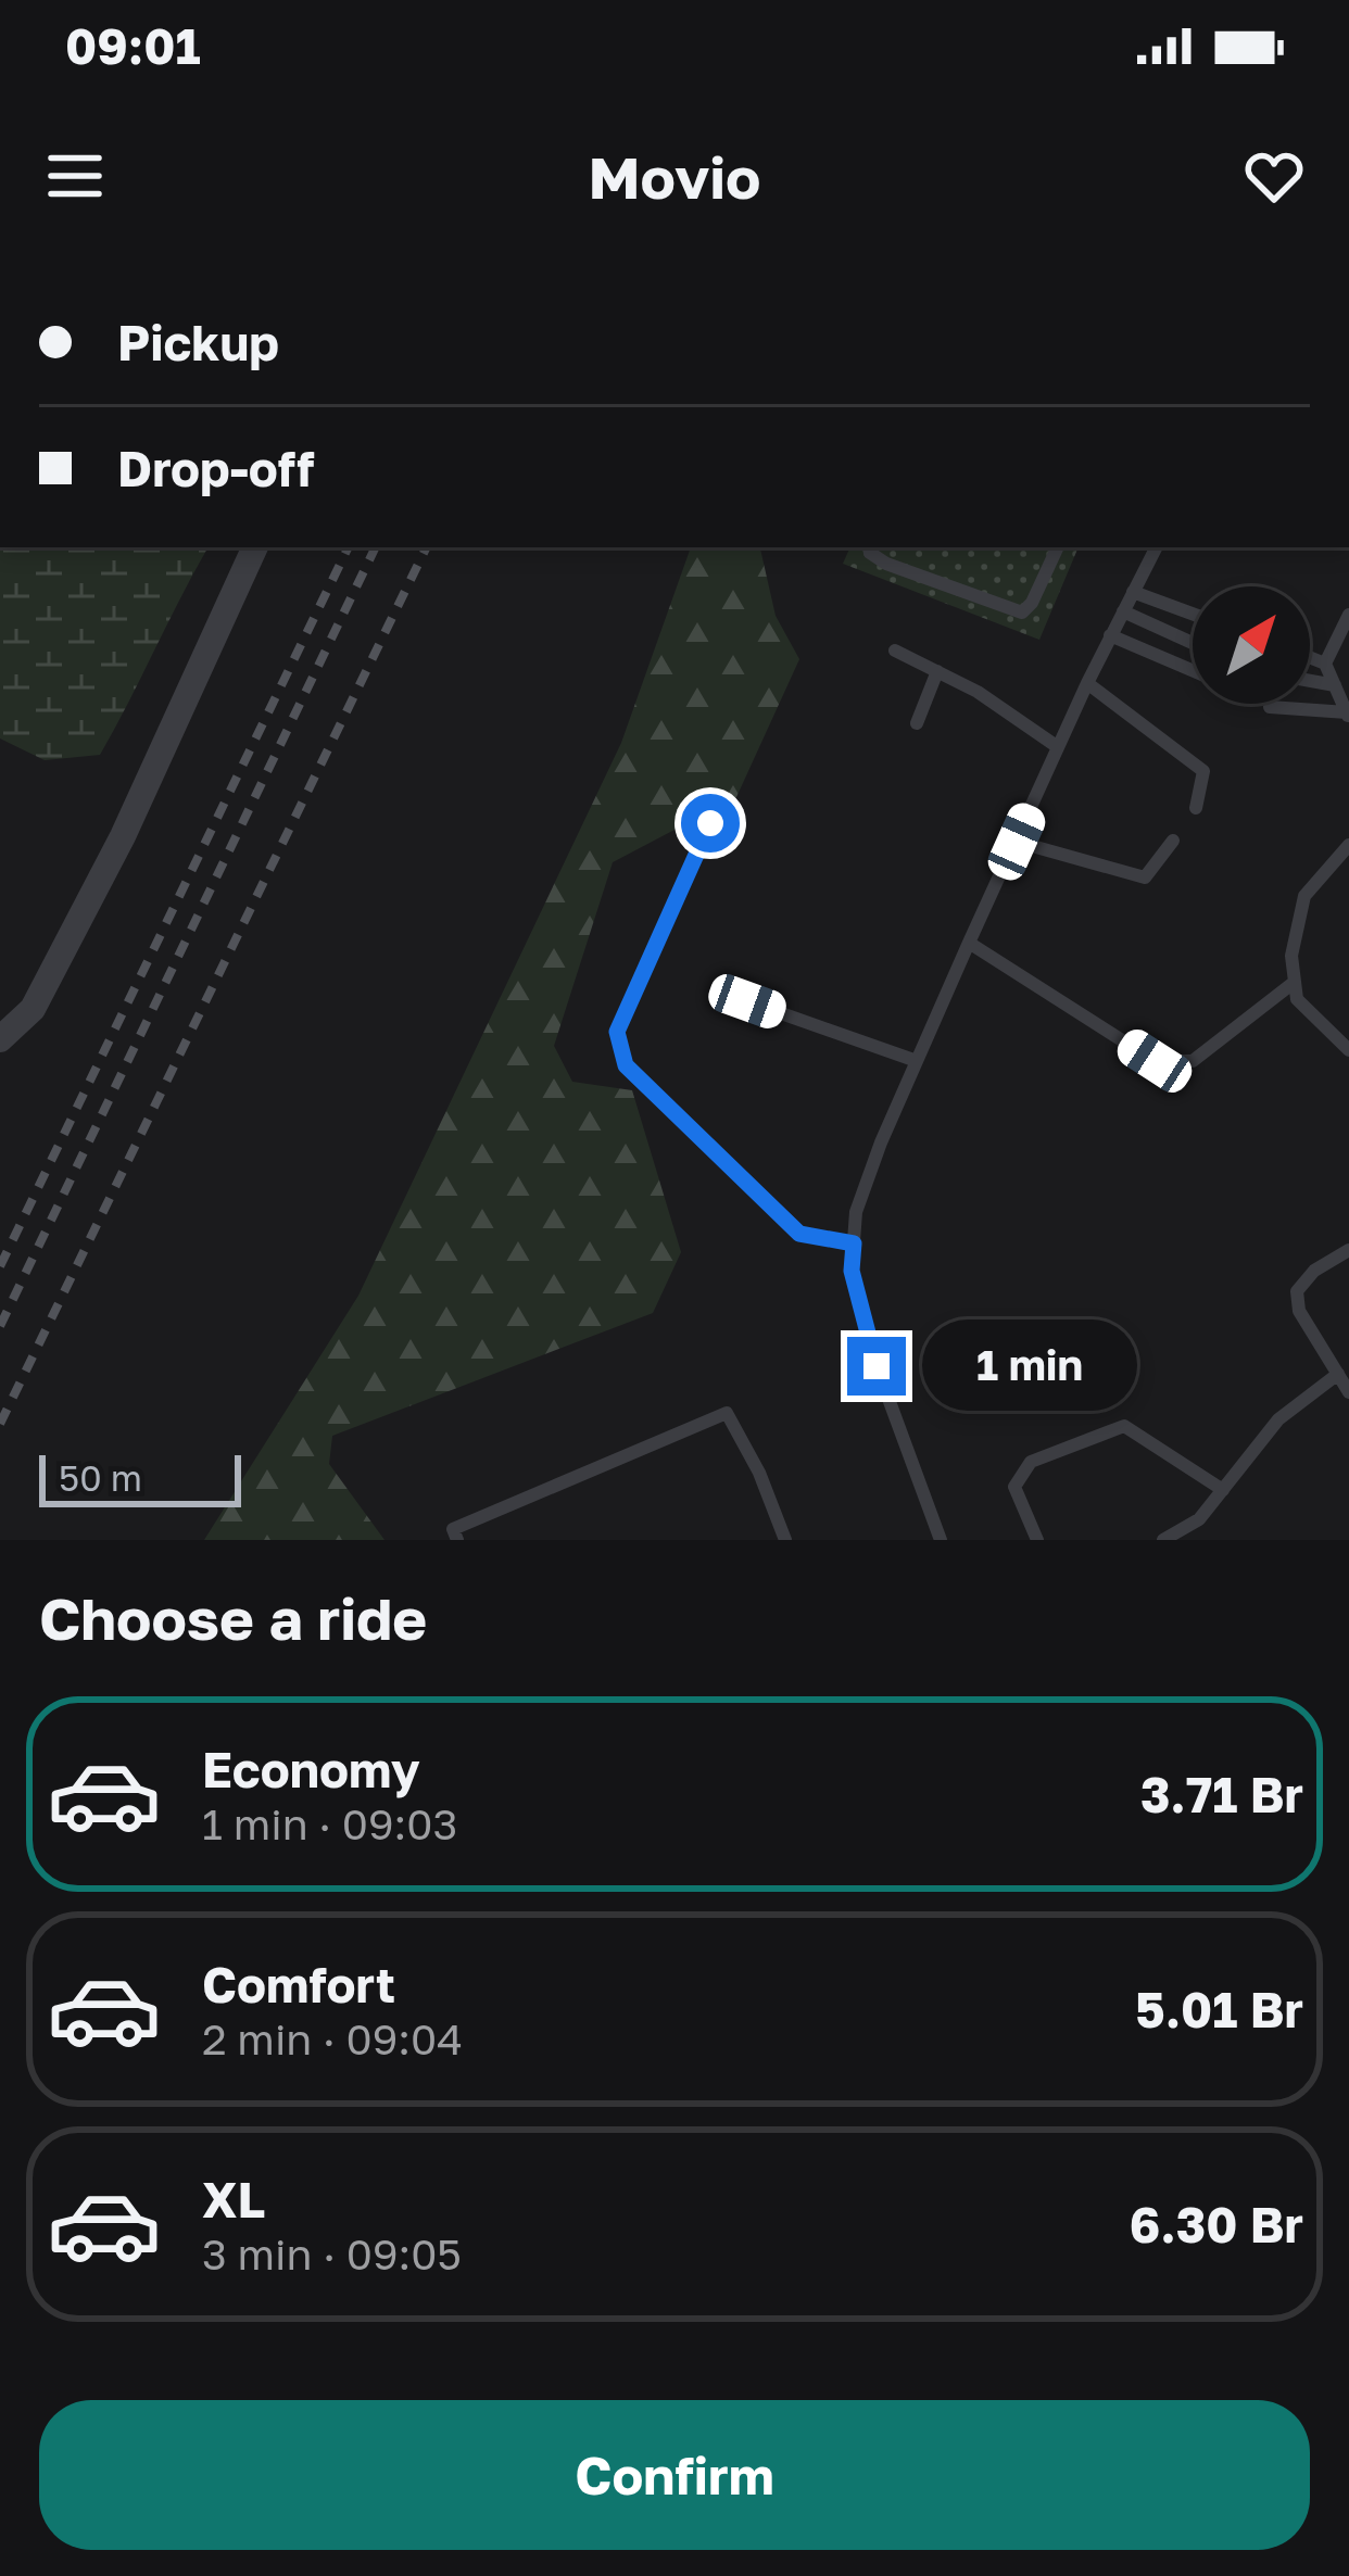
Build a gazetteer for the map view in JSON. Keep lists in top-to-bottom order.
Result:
{
  "scale_bar": "50 m",
  "north": "top right",
  "page": {
    "status": "09:01",
    "header": "Movio",
    "banner": ["Pickup", "Drop-off"],
    "bubble": "1 min",
    "scale": "50 m",
    "heading": "Choose a ride",
    "list": [
      {
        "name": "Economy",
        "note": "1 min · 09:03",
        "value": "3.71 Br"
      },
      {
        "name": "Comfort",
        "note": "2 min · 09:04",
        "value": "5.01 Br"
      },
      {
        "name": "XL",
        "note": "3 min · 09:05",
        "value": "6.30 Br"
      }
    ],
    "buttons": "Confirm"
  }
}
